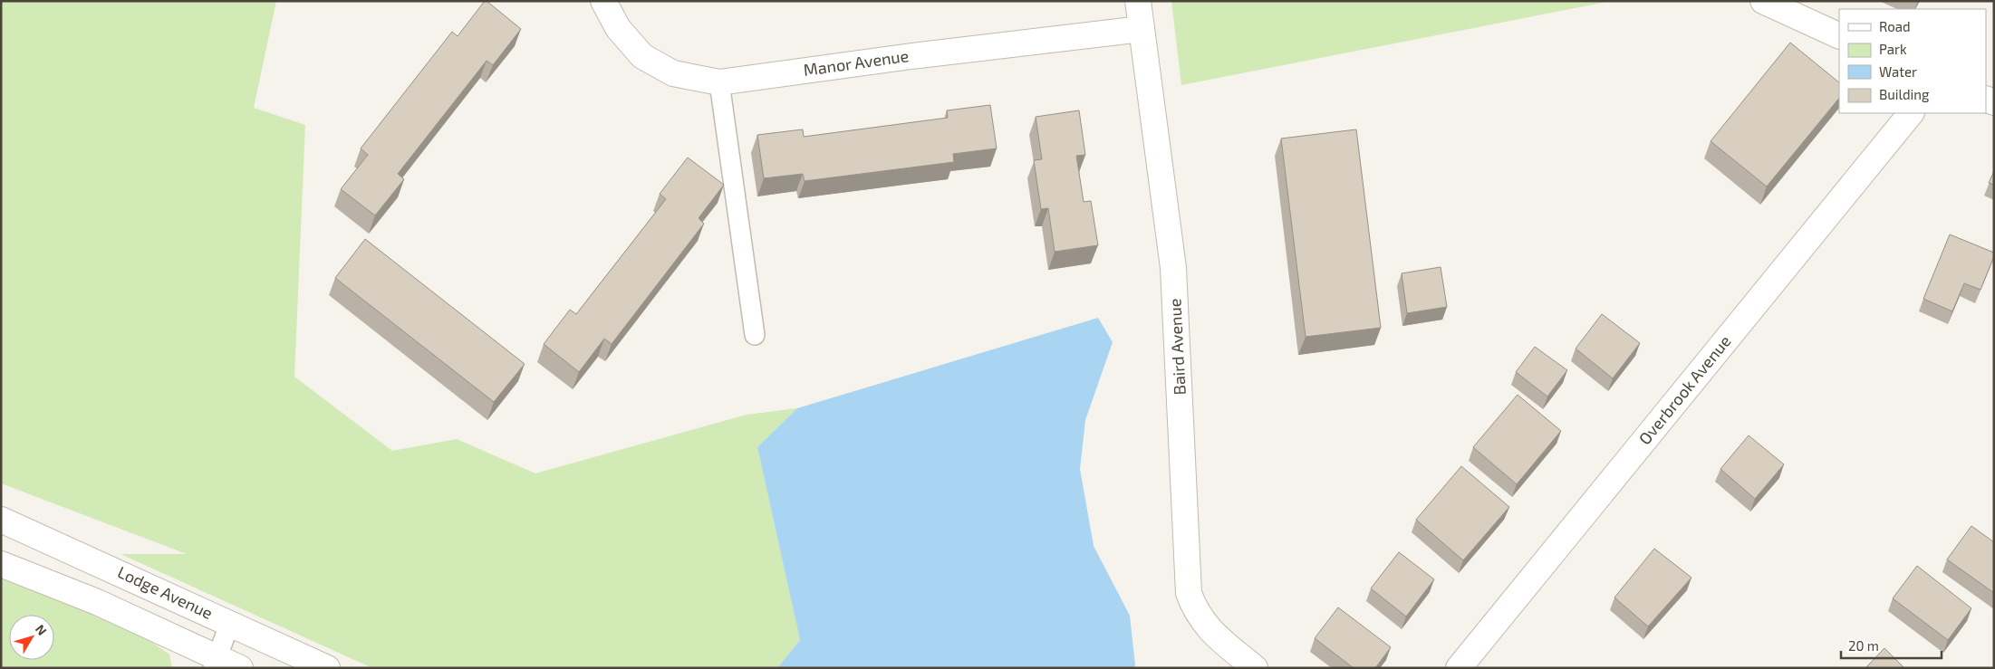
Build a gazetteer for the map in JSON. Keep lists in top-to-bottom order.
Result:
{
  "streets": {
    "street": [
      "Manor Avenue",
      "Baird Avenue",
      "Overbrook Avenue",
      "Lodge Avenue"
    ]
  },
  "crossings": [
    ["Manor Avenue", "Baird Avenue"]
  ],
  "legend": [
    "Road",
    "Park",
    "Water",
    "Building"
  ],
  "scale_bar": "20 m",
  "north": "top right"
}
